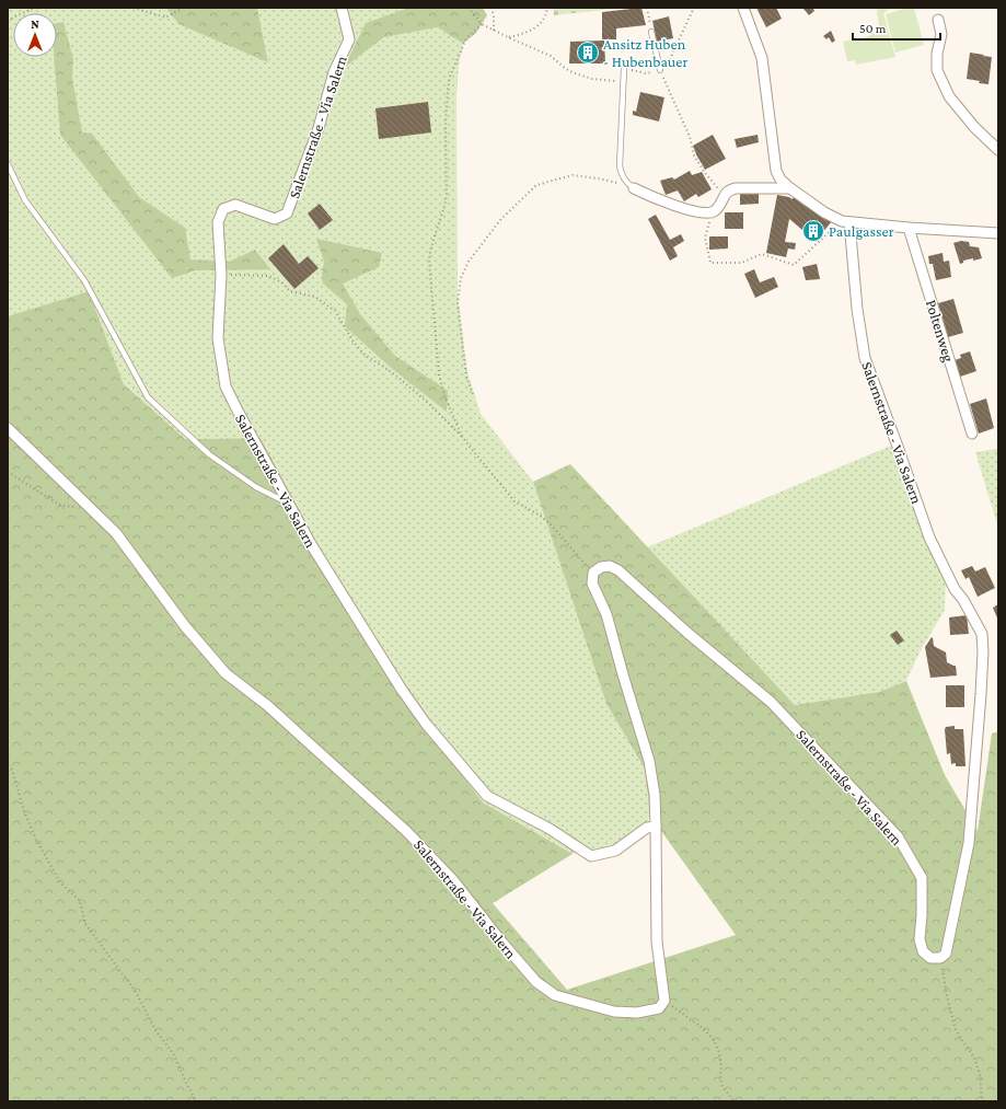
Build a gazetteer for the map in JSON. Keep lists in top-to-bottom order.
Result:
{
  "streets": {
    "street": ["Salernstraße - Via Salern", "Poltenweg"]
  },
  "places": {
    "building": ["Ansitz Huben - Hubenbauer", "Paulgasser"]
  },
  "scale_bar": "50 m",
  "north": "top"
}
